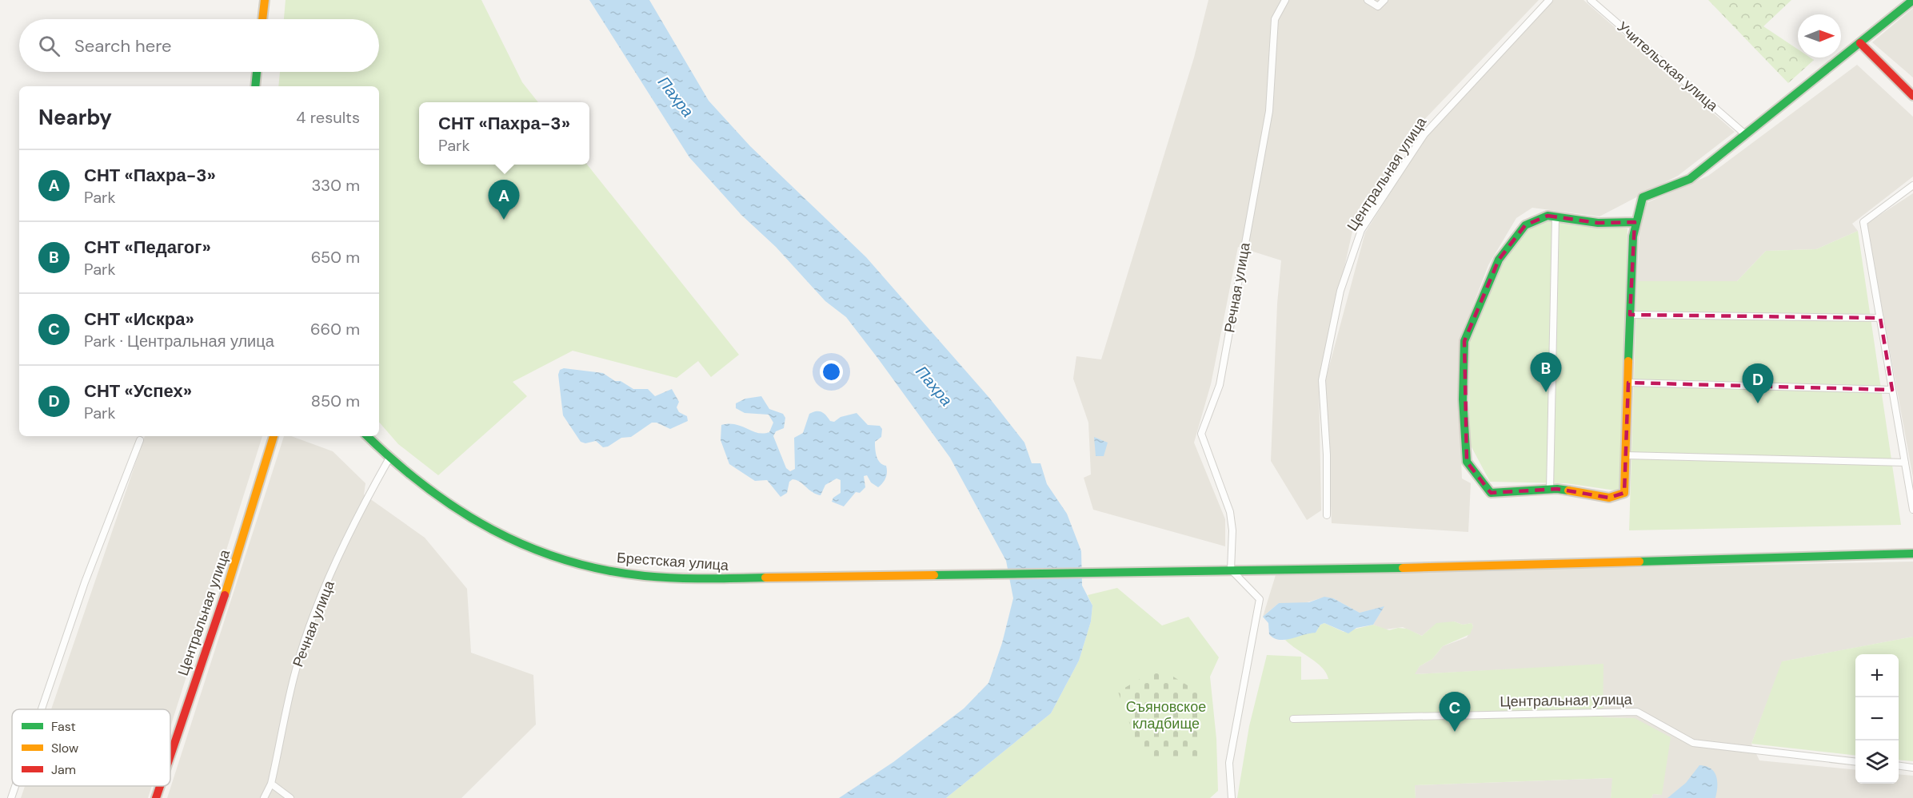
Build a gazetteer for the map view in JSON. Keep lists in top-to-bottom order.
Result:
{
  "streets": {
    "main road": ["Центральная улица", "Брестская улица"],
    "street": ["Учительская улица", "Речная улица"]
  },
  "crossings": [
    ["Речная улица", "Брестская улица"]
  ],
  "water": ["Пахра"],
  "parks": ["Съяновское кладбище"],
  "legend": ["Fast", "Slow", "Jam"],
  "north": "right",
  "page": {
    "search": "Search here",
    "heading": ["Nearby", "4 results"],
    "popup": ["СНТ «Пахра-3»", "Park"],
    "list": [
      {
        "mark": "A",
        "name": "СНТ «Пахра-3»",
        "note": "Park",
        "value": "330 m"
      },
      {
        "mark": "B",
        "name": "СНТ «Педагог»",
        "note": "Park",
        "value": "650 m"
      },
      {
        "mark": "C",
        "name": "СНТ «Искра»",
        "note": "Park · Центральная улица",
        "value": "660 m"
      },
      {
        "mark": "D",
        "name": "СНТ «Успех»",
        "note": "Park",
        "value": "850 m"
      }
    ],
    "pins": [
      "A",
      "B",
      "D",
      "C"
    ],
    "map_buttons": ["+", "−"]
  }
}
